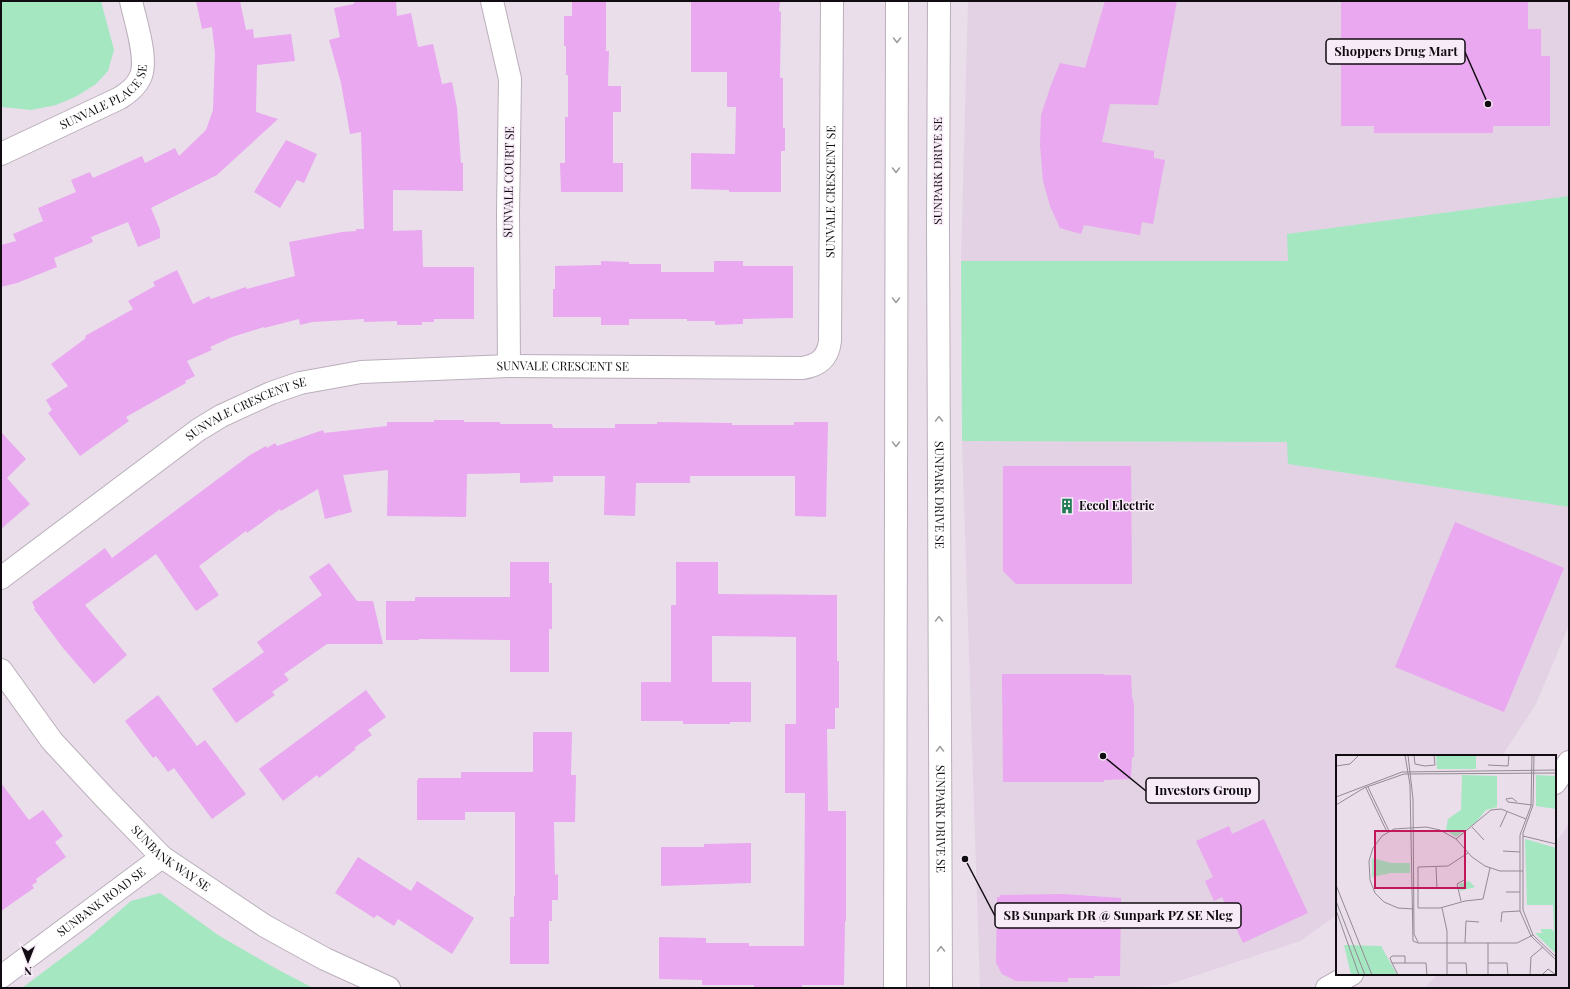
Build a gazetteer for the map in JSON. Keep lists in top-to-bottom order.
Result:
{
  "streets": {
    "street": [
      "SUNVALE PLACE SE",
      "SUNPARK DRIVE SE",
      "SUNVALE COURT SE",
      "SUNVALE CRESCENT SE",
      "SUNBANK WAY SE",
      "SUNBANK ROAD SE"
    ]
  },
  "crossings": [
    ["SUNVALE COURT SE", "SUNVALE CRESCENT SE"],
    ["SUNBANK WAY SE", "SUNBANK ROAD SE"]
  ],
  "places": {
    "other": ["Shoppers Drug Mart", "Investors Group", "SB Sunpark DR @ Sunpark PZ SE Nleg"],
    "building": ["Eecol Electric"]
  },
  "north": "bottom"
}
